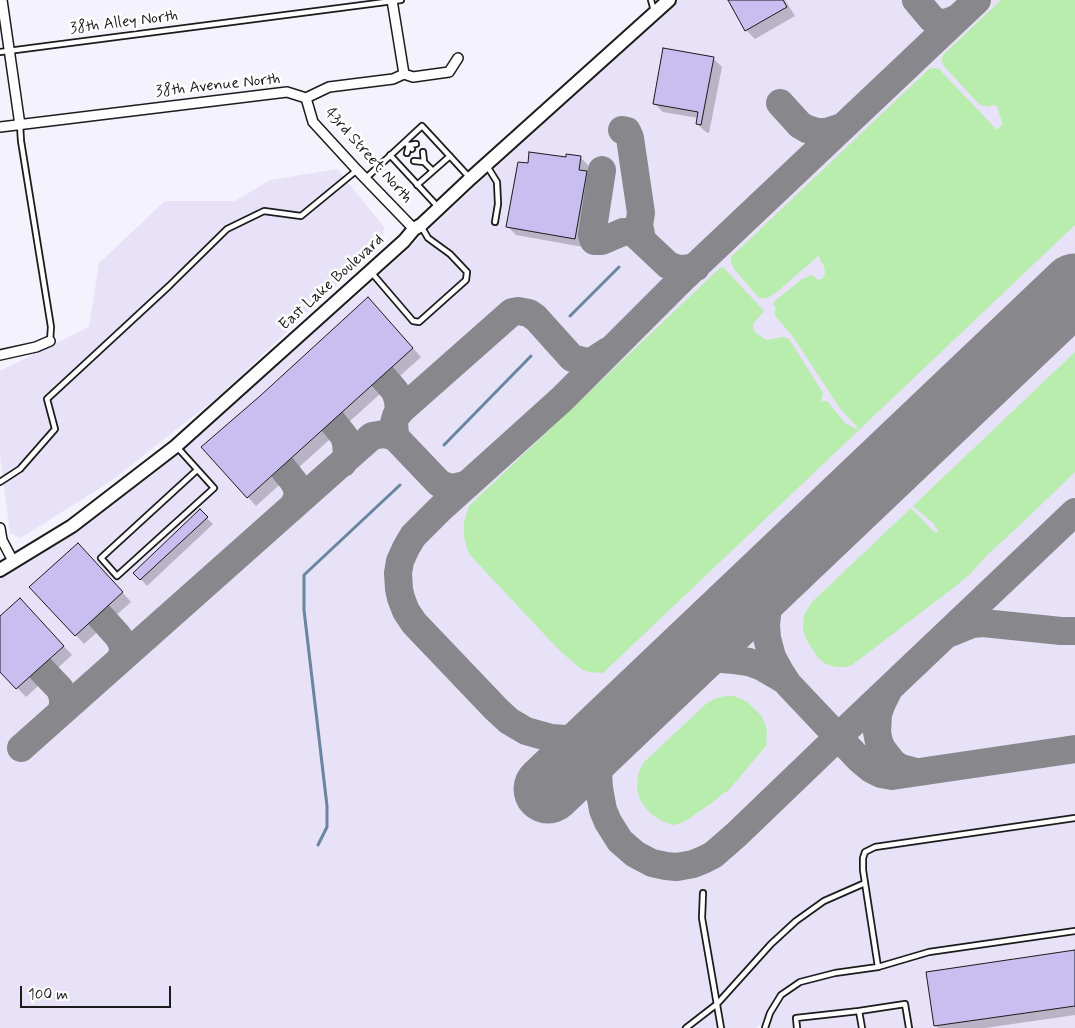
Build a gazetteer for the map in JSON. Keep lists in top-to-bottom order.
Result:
{
  "streets": {
    "street": ["38th Avenue North", "43rd Street North", "East Lake Boulevard"],
    "lane": ["38th Alley North"]
  },
  "crossings": [
    ["38th Avenue North", "43rd Street North"],
    ["43rd Street North", "East Lake Boulevard"]
  ],
  "scale_bar": "100 m"
}
